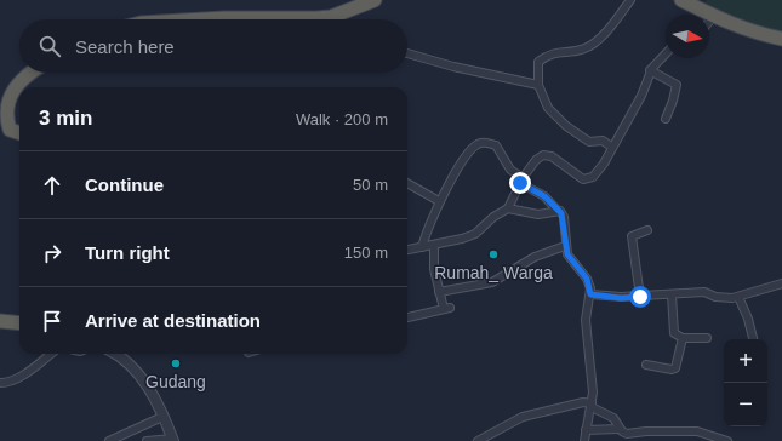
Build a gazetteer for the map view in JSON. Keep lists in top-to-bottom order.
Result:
{
  "places": ["Rumah_ Warga", "Gudang"],
  "north": "right",
  "page": {
    "search": "Search here",
    "heading": ["3 min", "Walk · 200 m"],
    "list": [
      ["Continue", "50 m"],
      ["Turn right", "150 m"],
      "Arrive at destination"
    ],
    "map_buttons": ["+", "−"]
  }
}
